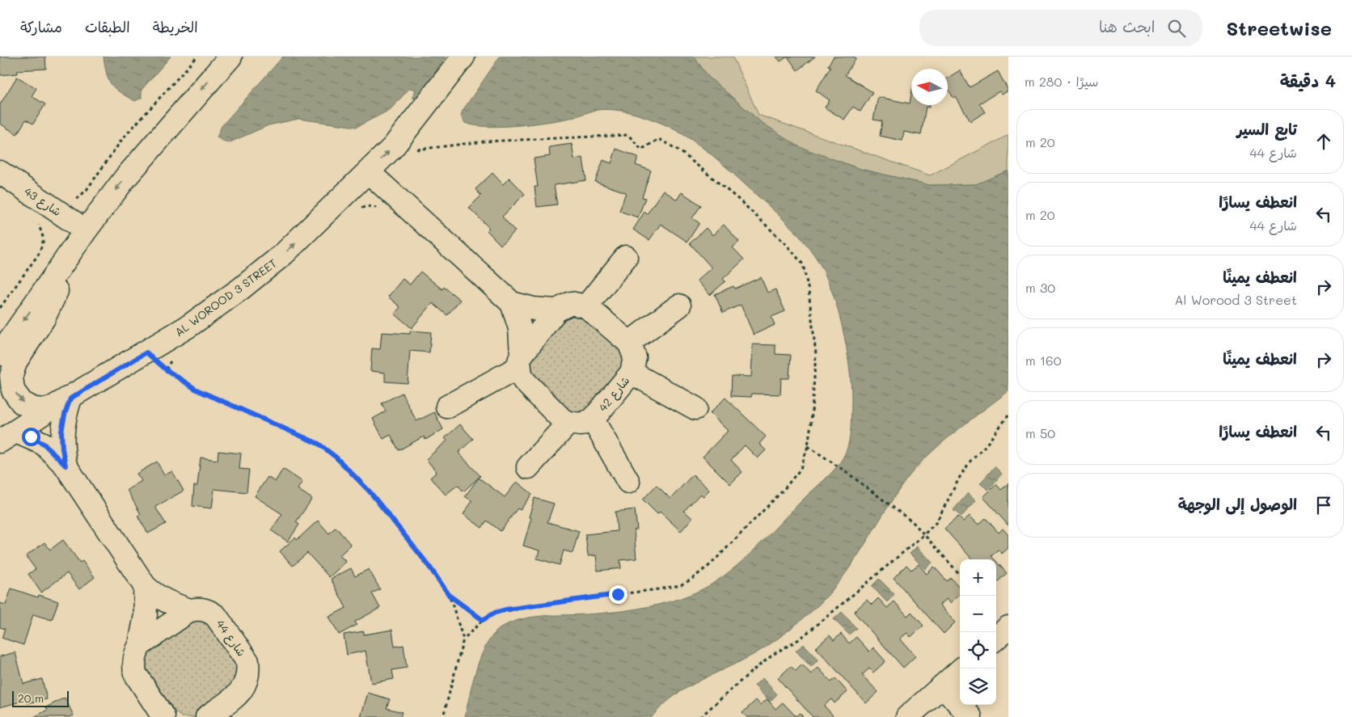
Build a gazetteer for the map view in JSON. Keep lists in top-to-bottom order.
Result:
{
  "streets": {
    "street": [
      "شارع 43",
      "AL WOROOD 3 STREET",
      "شارع 42",
      "شارع 44"
    ]
  },
  "crossings": [
    ["AL WOROOD 3 STREET", "شارع 44"]
  ],
  "scale_bar": "20 m",
  "north": "left",
  "page": {
    "header": "Streetwise",
    "search": "ابحث هنا",
    "nav": ["الخريطة", "الطبقات", "مشاركة"],
    "heading": ["4 دقيقة", "سيرًا · 280 m"],
    "list": [
      ["تابع السير", "شارع 44", "20 m"],
      ["انعطف يسارًا", "شارع 44", "20 m"],
      ["انعطف يمينًا", "Al Worood 3 Street", "30 m"],
      ["انعطف يمينًا", "160 m"],
      ["انعطف يسارًا", "50 m"],
      "الوصول إلى الوجهة"
    ],
    "map_buttons": ["+", "−"],
    "scale": "20 m"
  }
}
